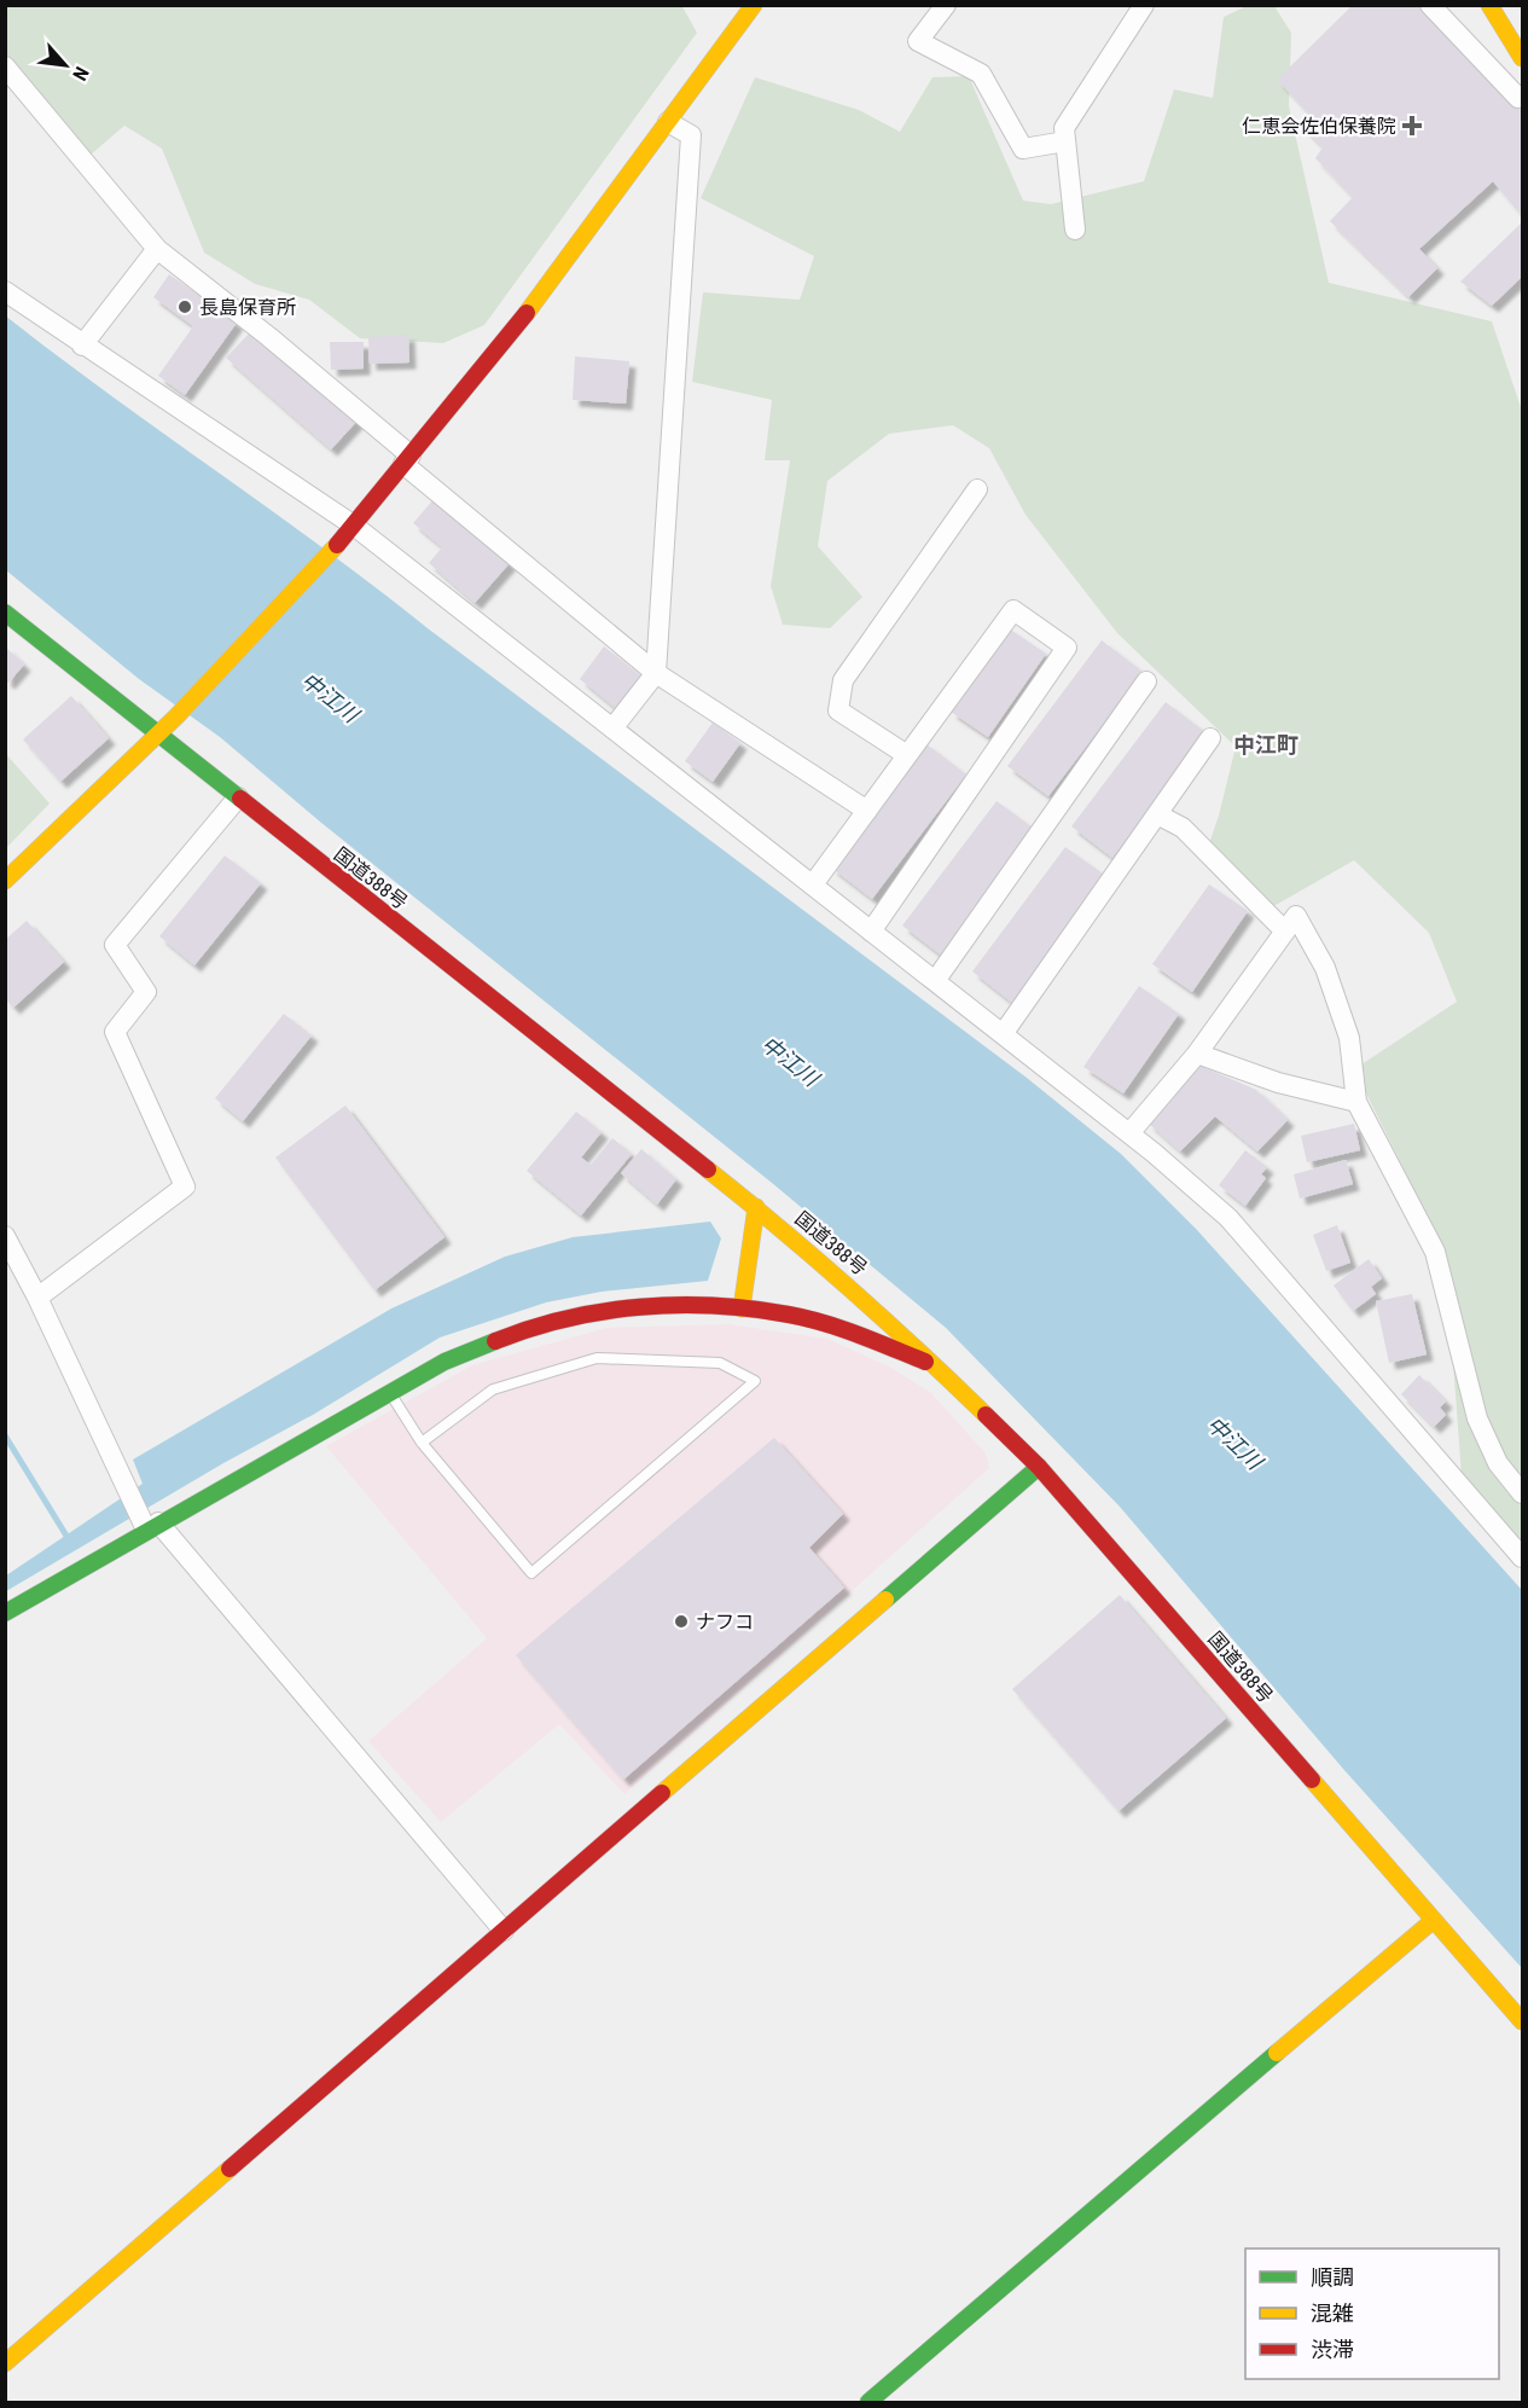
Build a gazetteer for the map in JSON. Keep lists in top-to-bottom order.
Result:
{
  "streets": {
    "main road": ["国道388号"]
  },
  "districts": ["中江町"],
  "water": ["中江川"],
  "places": {
    "health": ["仁恵会佐伯保養院"],
    "other": ["長島保育所", "ナフコ"]
  },
  "legend": ["順調", "混雑", "渋滞"],
  "north": "bottom right"
}
